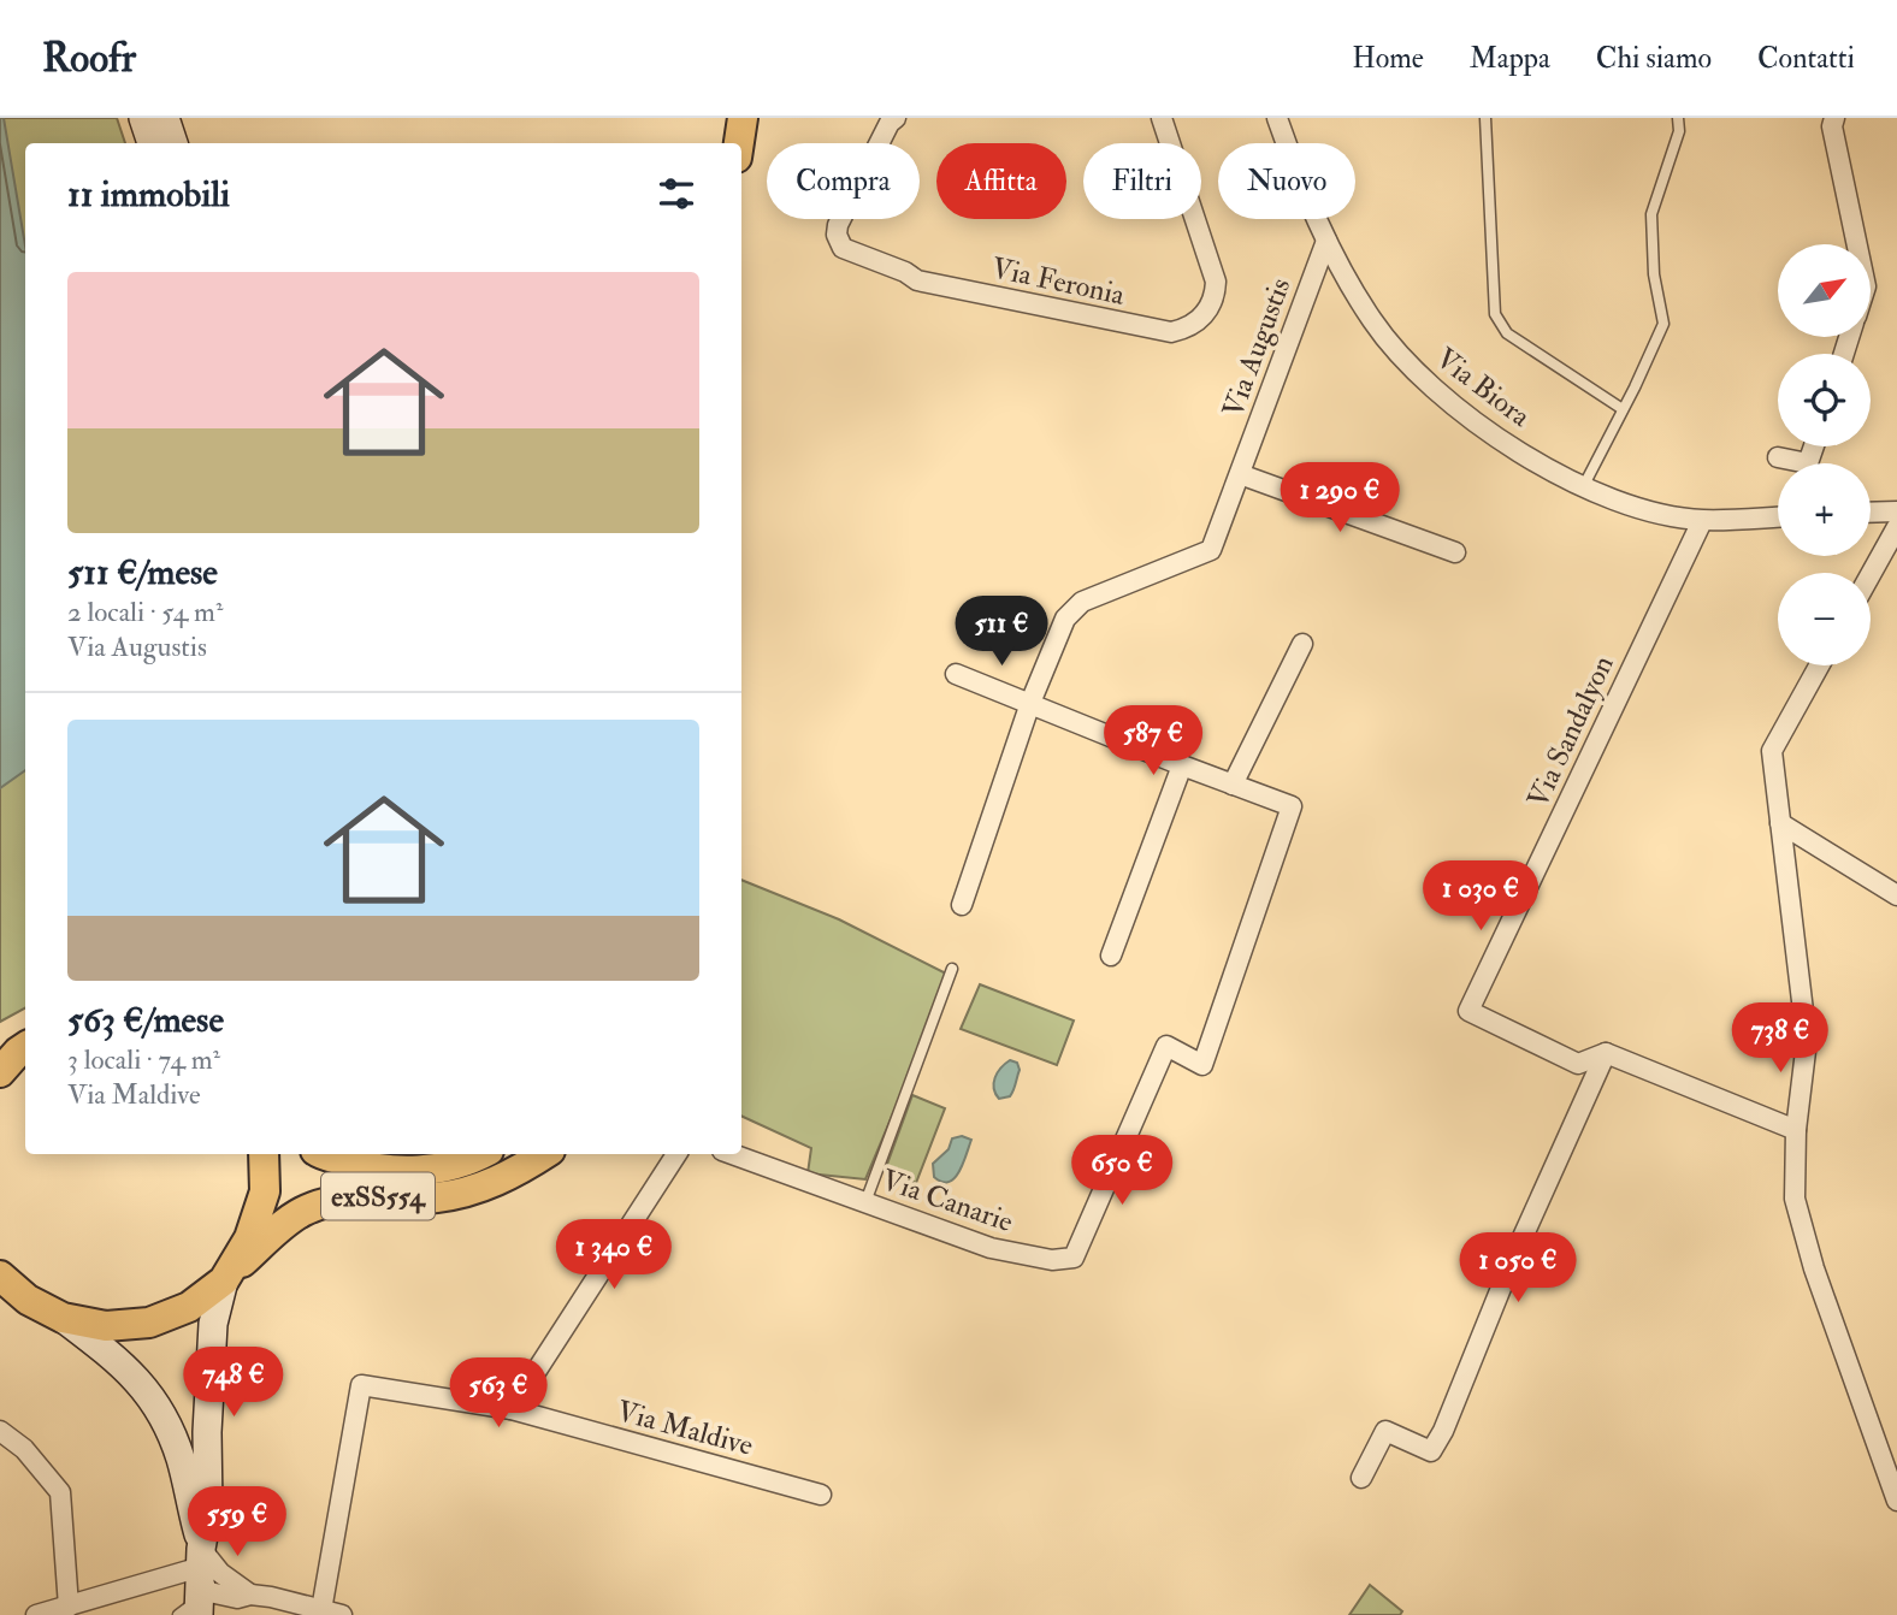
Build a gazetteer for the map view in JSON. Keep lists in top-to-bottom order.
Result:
{
  "streets": {
    "main road": ["exSS554"],
    "street": [
      "Via Feronia",
      "Via Augustis",
      "Via Biora",
      "Via Sandalyon",
      "Via Canarie",
      "Via Maldive"
    ]
  },
  "crossings": [
    ["Via Augustis", "Via Biora"],
    ["Via Biora", "Via Sandalyon"]
  ],
  "north": "top right",
  "page": {
    "header": "Roofr",
    "nav": [
      "Home",
      "Mappa",
      "Chi siamo",
      "Contatti"
    ],
    "chip": [
      "Compra",
      "Affitta",
      "Filtri",
      "Nuovo"
    ],
    "heading": "11 immobili",
    "map_buttons": ["+", "−"],
    "list": [
      {
        "name": "511 €/mese",
        "note": "2 locali · 54 m² · Via Augustis"
      },
      {
        "name": "563 €/mese",
        "note": "3 locali · 74 m² · Via Maldive"
      }
    ],
    "price": [
      "1 290 €",
      "511 €",
      "587 €",
      "1 030 €",
      "738 €",
      "650 €",
      "1 340 €",
      "1 050 €",
      "748 €",
      "563 €",
      "559 €"
    ]
  }
}
